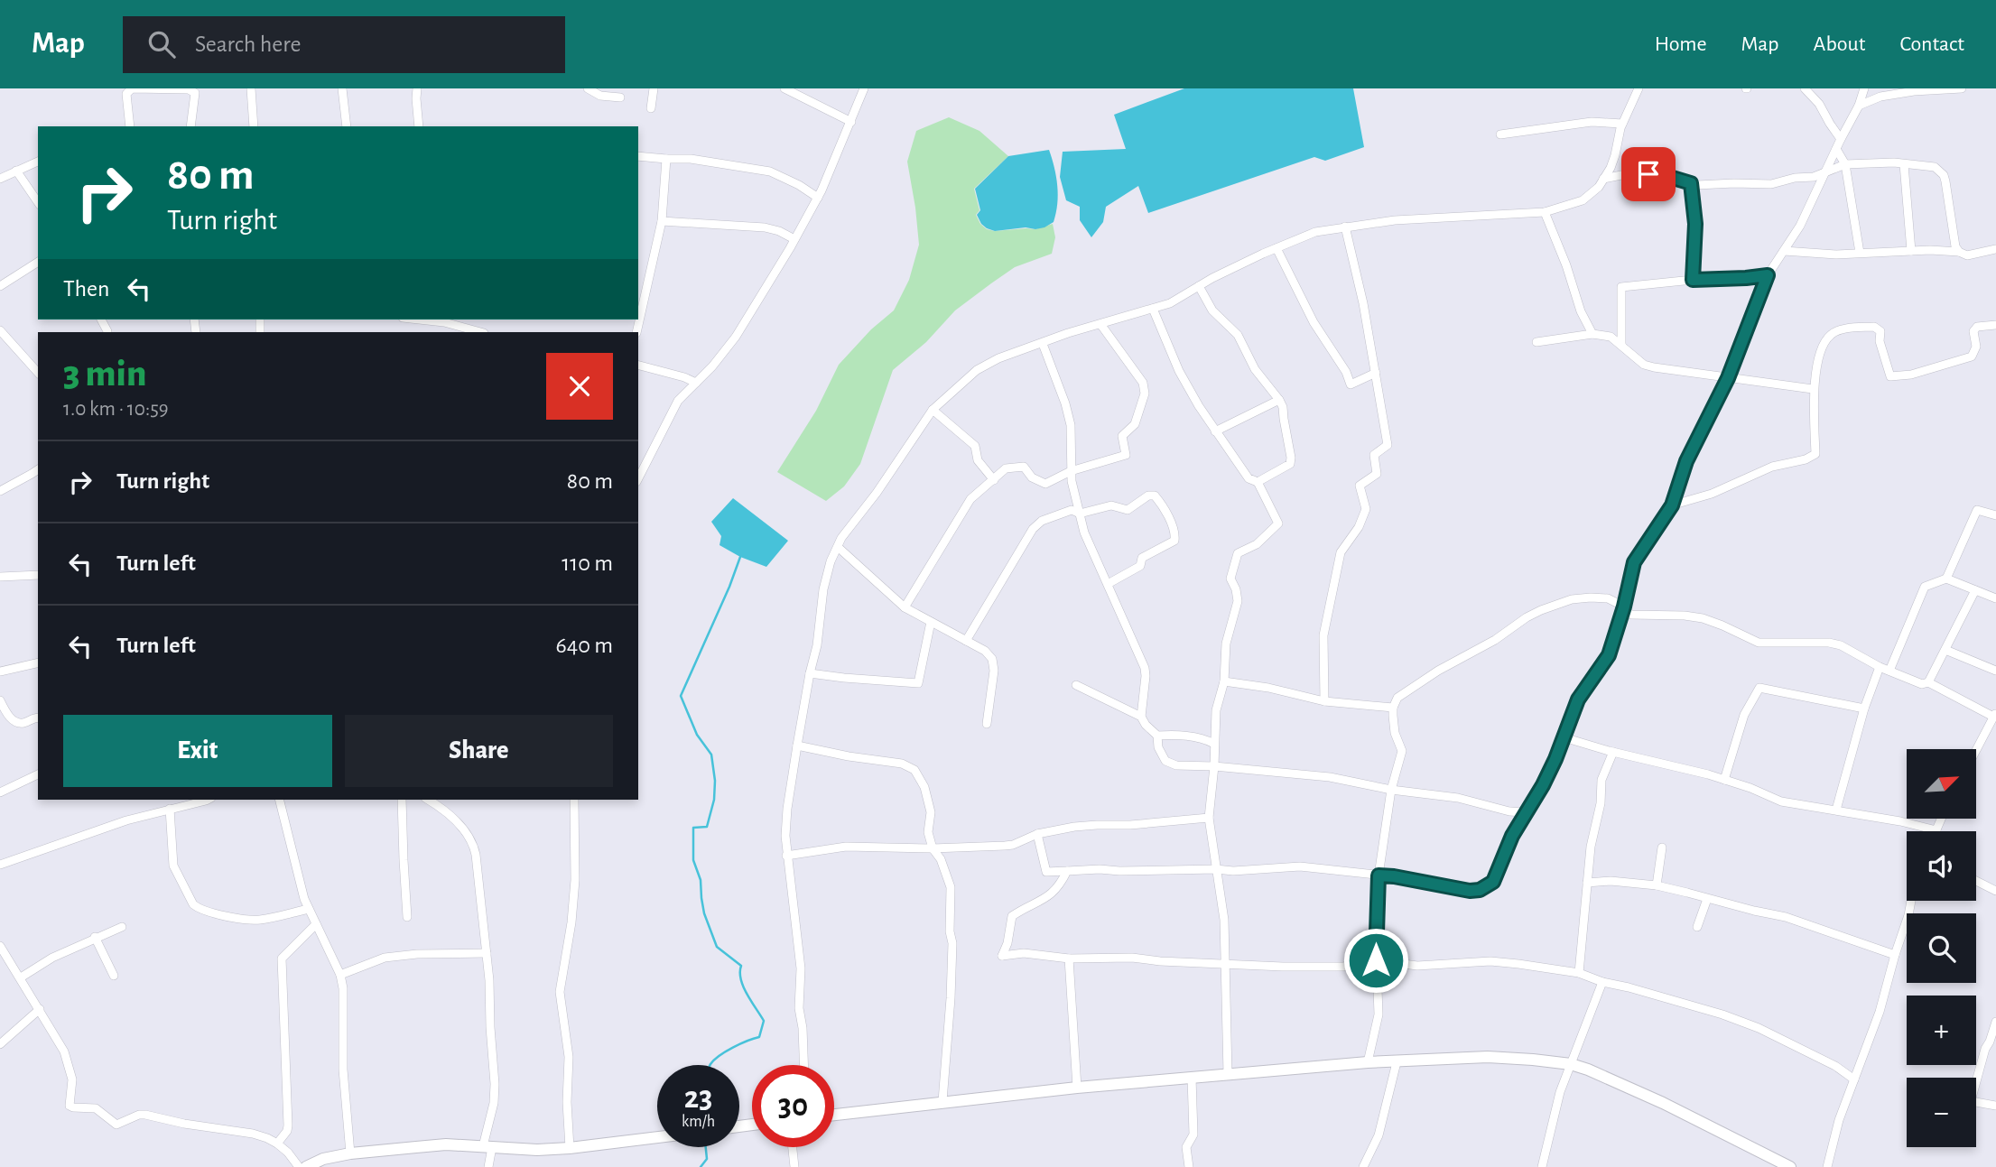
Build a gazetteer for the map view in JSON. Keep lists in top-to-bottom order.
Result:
{
  "north": "top right",
  "page": {
    "header": "Map",
    "search": "Search here",
    "nav": [
      "Home",
      "Map",
      "About",
      "Contact"
    ],
    "turn": ["80 m", "Turn right"],
    "then": "Then",
    "heading": ["3 min", "1.0 km · 10:59"],
    "list": [
      {
        "name": "Turn right",
        "value": "80 m"
      },
      {
        "name": "Turn left",
        "value": "110 m"
      },
      {
        "name": "Turn left",
        "value": "640 m"
      }
    ],
    "buttons": ["Exit", "Share"],
    "map_buttons": ["+", "−"],
    "speed": "23 km/h",
    "limit": "30"
  }
}
